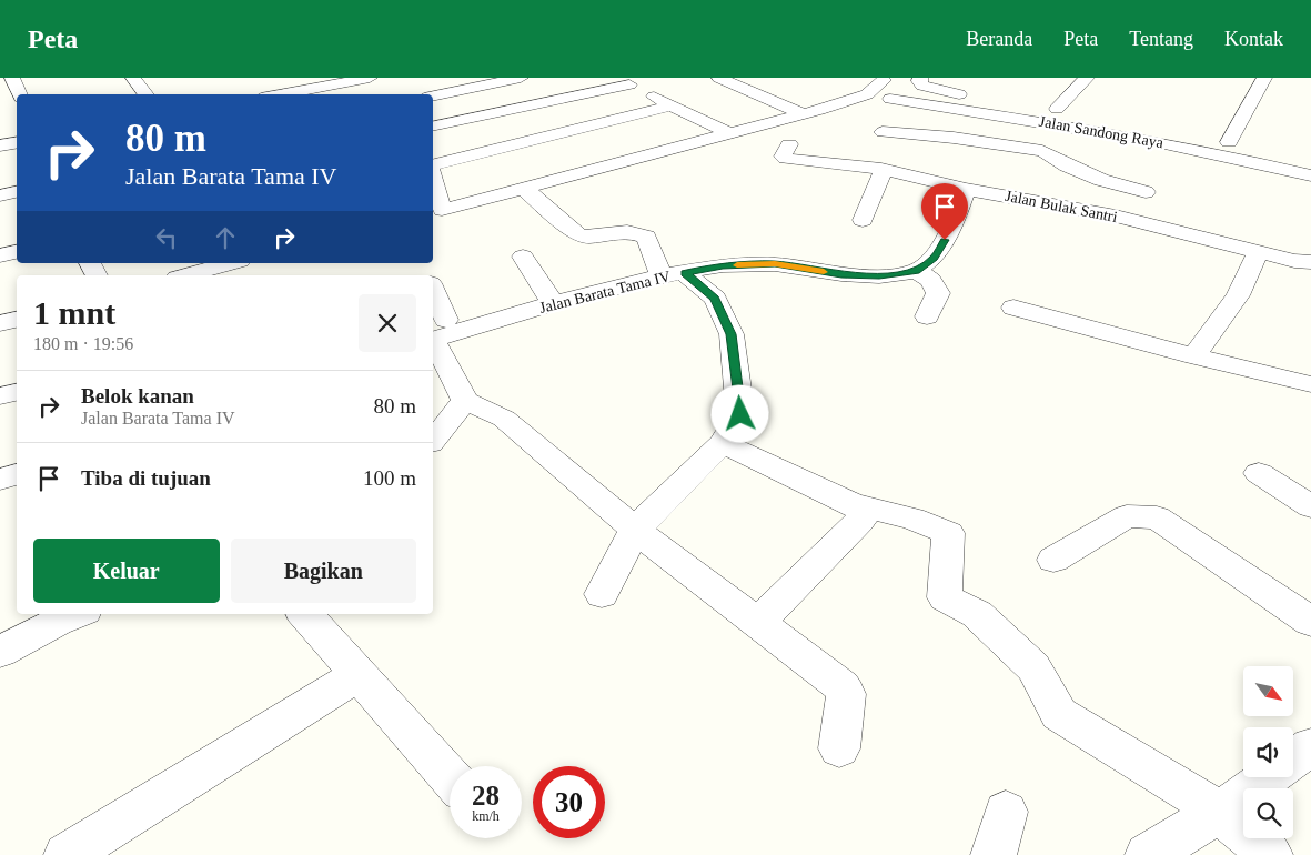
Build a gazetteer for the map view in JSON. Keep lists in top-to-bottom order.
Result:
{
  "streets": {
    "street": ["Jalan Sandong Raya", "Jalan Bulak Santri", "Jalan Barata Tama IV"]
  },
  "north": "bottom right",
  "page": {
    "header": "Peta",
    "nav": [
      "Beranda",
      "Peta",
      "Tentang",
      "Kontak"
    ],
    "turn": ["80 m", "Jalan Barata Tama IV"],
    "heading": ["1 mnt", "180 m · 19:56"],
    "list": [
      {
        "name": "Belok kanan",
        "note": "Jalan Barata Tama IV",
        "value": "80 m"
      },
      {
        "name": "Tiba di tujuan",
        "value": "100 m"
      }
    ],
    "buttons": ["Keluar", "Bagikan"],
    "speed": "28 km/h",
    "limit": "30"
  }
}
